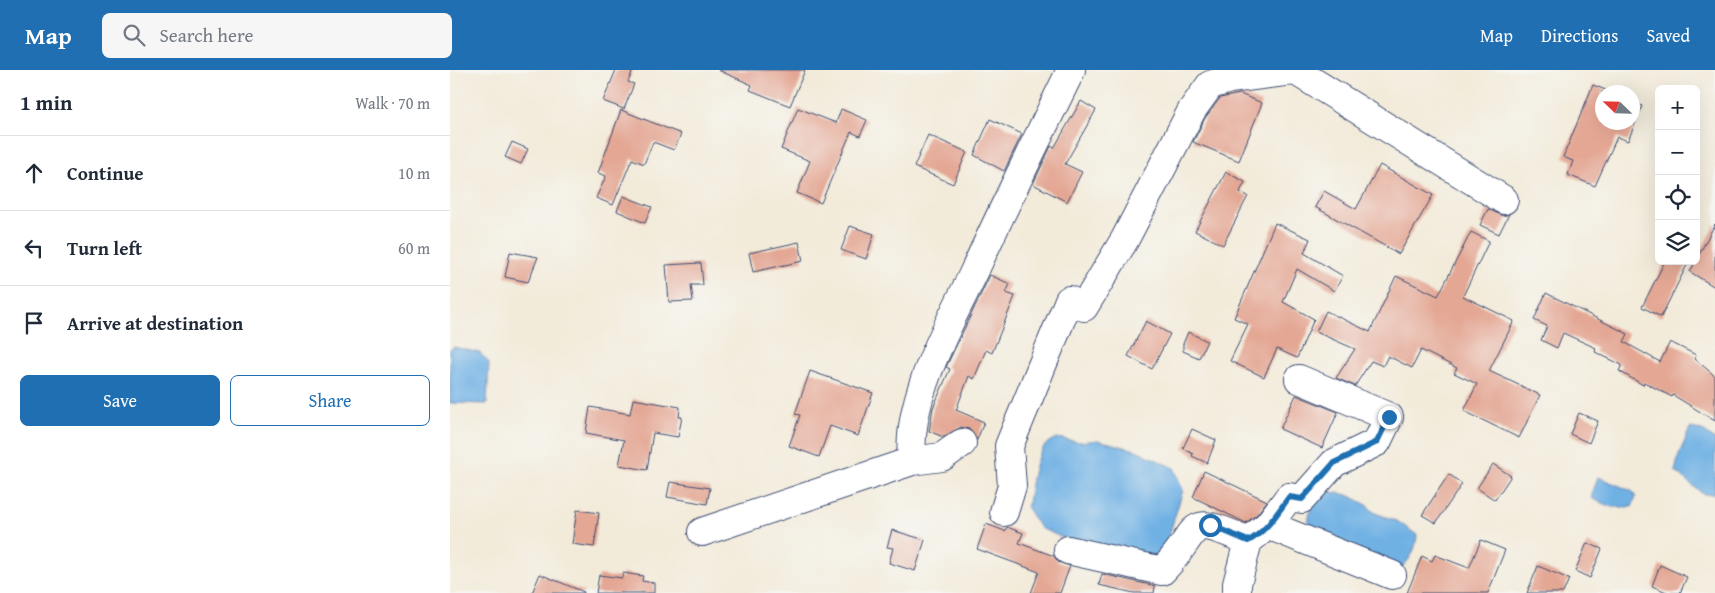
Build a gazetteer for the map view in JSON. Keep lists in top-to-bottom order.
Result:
{
  "north": "top left",
  "page": {
    "header": "Map",
    "search": "Search here",
    "nav": ["Map", "Directions", "Saved"],
    "heading": ["1 min", "Walk · 70 m"],
    "map_buttons": ["+", "−"],
    "list": [
      ["Continue", "10 m"],
      ["Turn left", "60 m"],
      "Arrive at destination"
    ],
    "buttons": ["Save", "Share"]
  }
}
